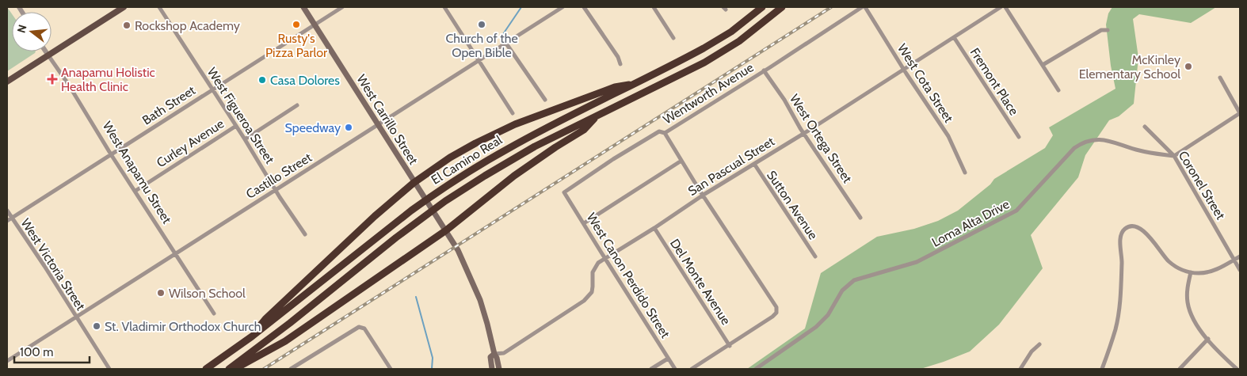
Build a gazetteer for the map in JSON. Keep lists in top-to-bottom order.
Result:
{
  "streets": {
    "highway": ["El Camino Real"],
    "main road": ["West Carrillo Street"],
    "street": [
      "Fremont Place",
      "West Cota Street",
      "Wentworth Avenue",
      "Bath Street",
      "West Figueroa Street",
      "West Ortega Street",
      "Curley Avenue",
      "San Pascual Street",
      "West Anapamu Street",
      "Castillo Street",
      "Coronel Street",
      "Sutton Avenue",
      "Loma Alta Drive",
      "West Victoria Street",
      "West Canon Perdido Street",
      "Del Monte Avenue"
    ]
  },
  "crossings": [
    ["Fremont Place", "San Pascual Street"],
    ["West Cota Street", "San Pascual Street"],
    ["Wentworth Avenue", "West Ortega Street"],
    ["Wentworth Avenue", "West Canon Perdido Street"],
    ["Bath Street", "West Figueroa Street"],
    ["Bath Street", "West Carrillo Street"],
    ["Bath Street", "West Anapamu Street"],
    ["Bath Street", "West Victoria Street"],
    ["West Figueroa Street", "Curley Avenue"],
    ["West Figueroa Street", "Castillo Street"],
    ["West Carrillo Street", "San Pascual Street"],
    ["West Carrillo Street", "Castillo Street"],
    ["West Ortega Street", "San Pascual Street"],
    ["Curley Avenue", "West Anapamu Street"],
    ["San Pascual Street", "Sutton Avenue"],
    ["San Pascual Street", "West Canon Perdido Street"],
    ["San Pascual Street", "Del Monte Avenue"],
    ["West Anapamu Street", "Castillo Street"],
    ["Castillo Street", "West Victoria Street"],
    ["Coronel Street", "Loma Alta Drive"]
  ],
  "places": {
    "other": [
      "Rusty's Pizza Parlor",
      "Church of the Open Bible",
      "Rockshop Academy",
      "McKinley Elementary School",
      "Casa Dolores",
      "Speedway",
      "Wilson School",
      "St. Vladimir Orthodox Church"
    ],
    "health": ["Anapamu Holistic Health Clinic"]
  },
  "scale_bar": "100 m",
  "north": "left"
}
